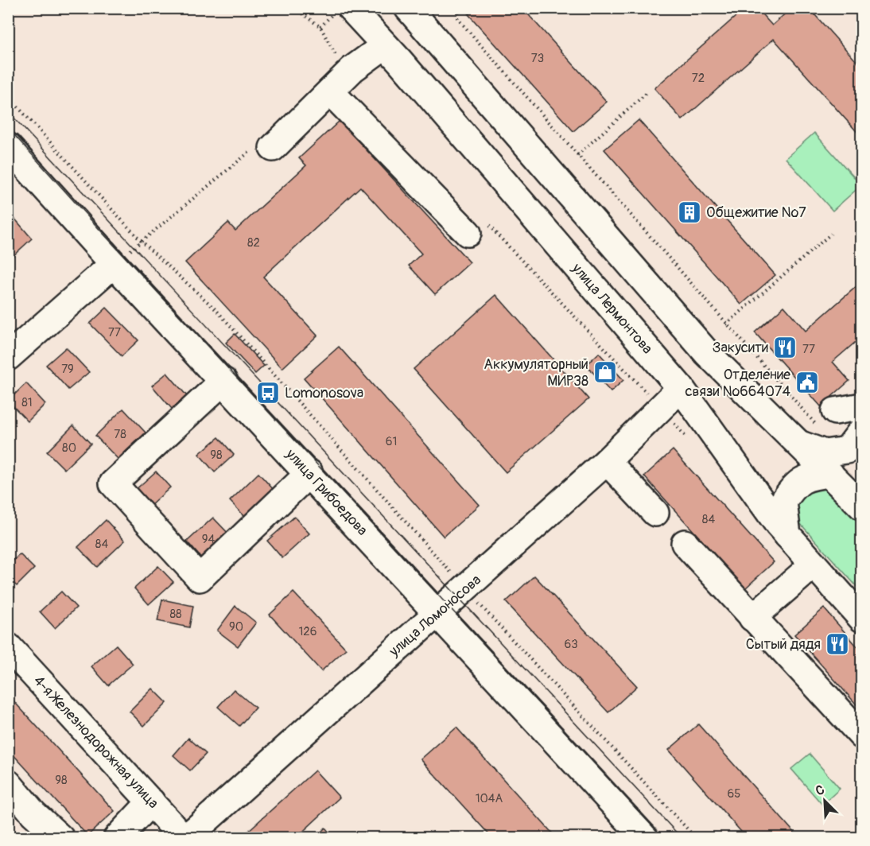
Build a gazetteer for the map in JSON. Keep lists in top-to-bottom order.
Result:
{
  "streets": {
    "street": [
      "улица Лермонтова",
      "улица Грибоедова",
      "улица Ломоносова",
      "4-я Железнодорожная улица"
    ]
  },
  "crossings": [
    ["улица Лермонтова", "улица Ломоносова"],
    ["улица Грибоедова", "улица Ломоносова"],
    ["улица Ломоносова", "4-я Железнодорожная улица"]
  ],
  "places": {
    "building": ["Общежитие №7"],
    "restaurant": ["Закусити", "Сытый дядя"],
    "shop": ["Аккумуляторный МИР38"],
    "public building": ["Отделение связи №664074"],
    "bus stop": ["Lomonosova"]
  },
  "house_numbers": [
    "73",
    "72",
    "82",
    "77",
    "77",
    "79",
    "81",
    "78",
    "61",
    "80",
    "98",
    "84",
    "94",
    "84",
    "88",
    "90",
    "126",
    "63",
    "98",
    "65",
    "104А"
  ],
  "north": "top left"
}
